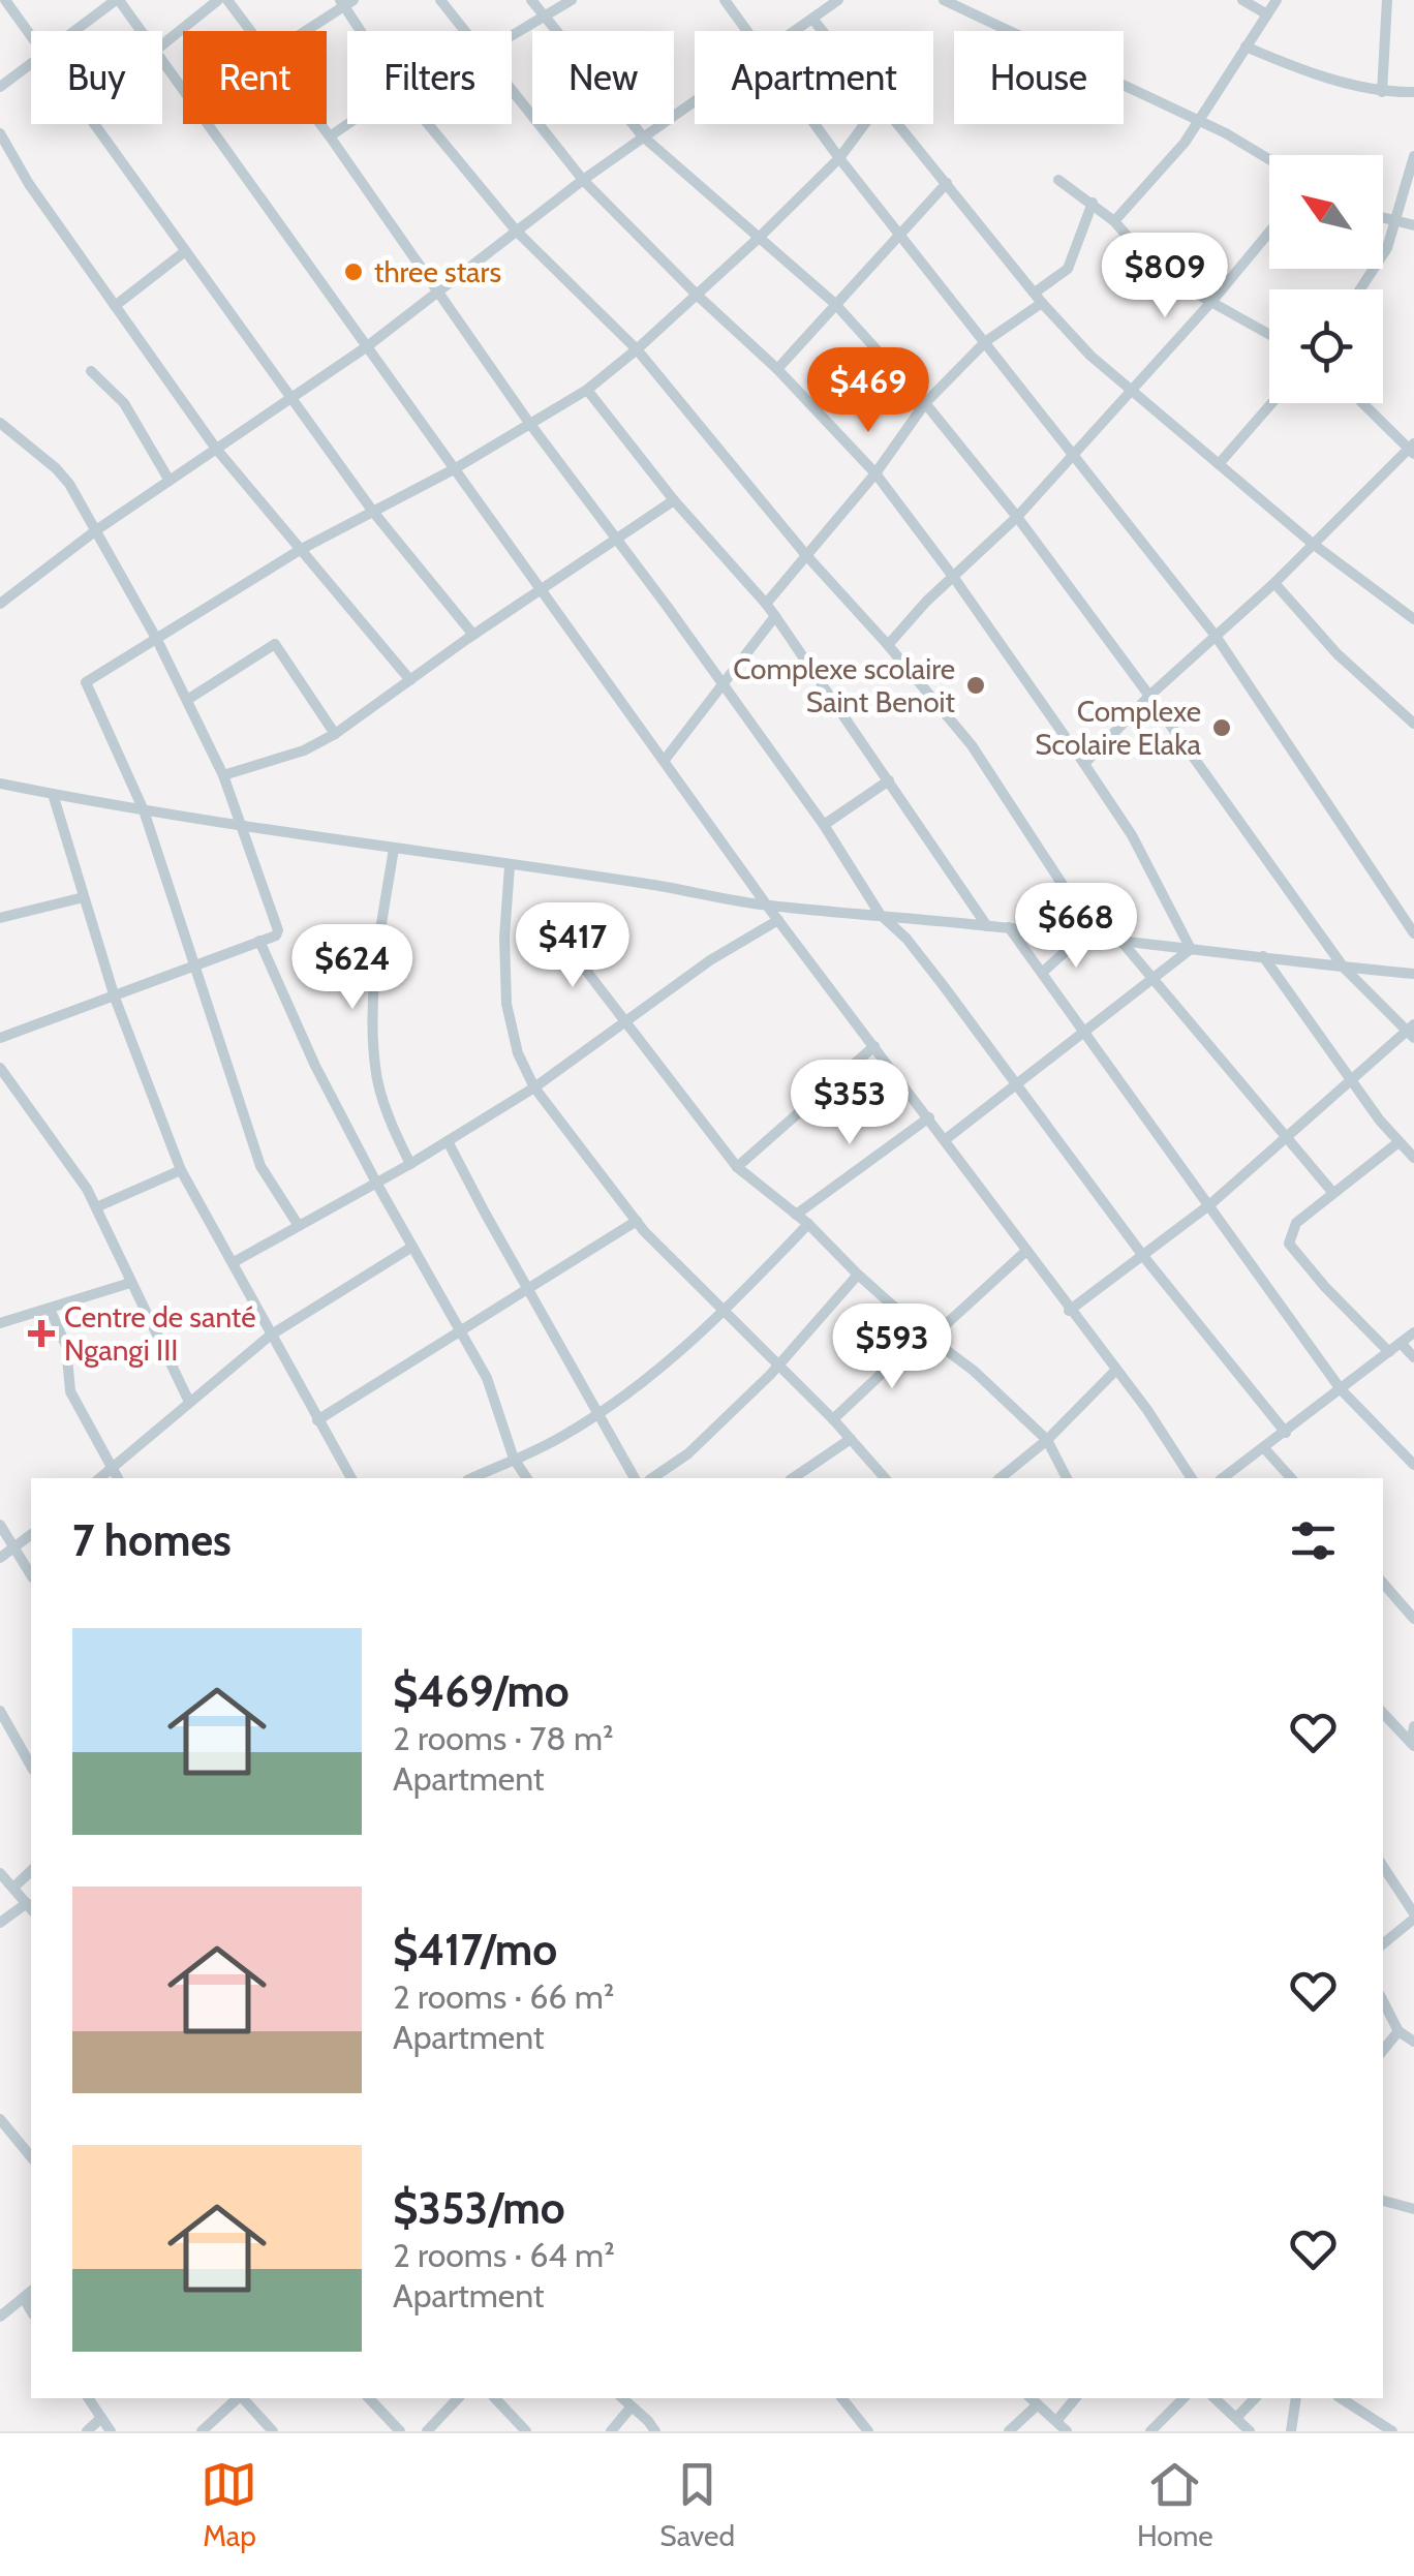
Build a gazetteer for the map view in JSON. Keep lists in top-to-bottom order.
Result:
{
  "places": {
    "other": ["three stars", "Complexe scolaire Saint Benoit", "Complexe Scolaire Elaka"],
    "health": ["Centre de santé Ngangi III"]
  },
  "north": "top left",
  "page": {
    "chip": [
      "Buy",
      "Rent",
      "Filters",
      "New",
      "Apartment",
      "House"
    ],
    "price": [
      "$809",
      "$469",
      "$668",
      "$417",
      "$624",
      "$353",
      "$593"
    ],
    "heading": "7 homes",
    "list": [
      {
        "name": "$469/mo",
        "note": "2 rooms · 78 m² · Apartment"
      },
      {
        "name": "$417/mo",
        "note": "2 rooms · 66 m² · Apartment"
      },
      {
        "name": "$353/mo",
        "note": "2 rooms · 64 m² · Apartment"
      }
    ],
    "tabs": ["Map", "Saved", "Home"]
  }
}
